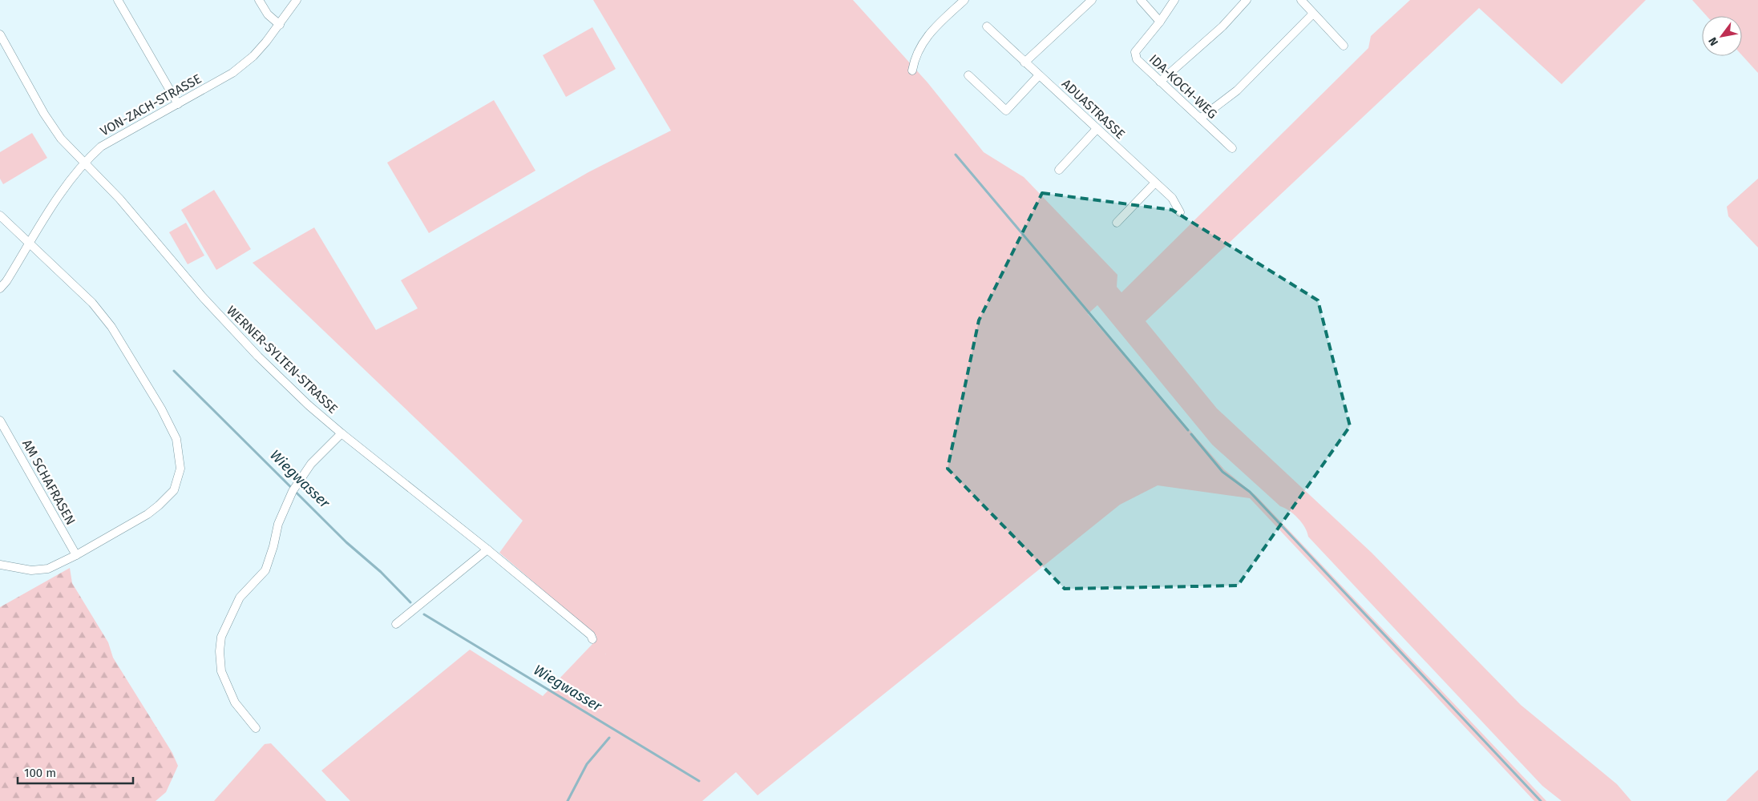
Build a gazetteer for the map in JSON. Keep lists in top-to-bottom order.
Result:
{
  "streets": {
    "street": [
      "IDA-KOCH-WEG",
      "VON-ZACH-STRASSE",
      "ADUASTRASSE",
      "WERNER-SYLTEN-STRASSE",
      "AM SCHAFRASEN"
    ]
  },
  "crossings": [
    ["VON-ZACH-STRASSE", "WERNER-SYLTEN-STRASSE"]
  ],
  "water": ["Wiegwasser"],
  "scale_bar": "100 m",
  "north": "bottom left"
}
